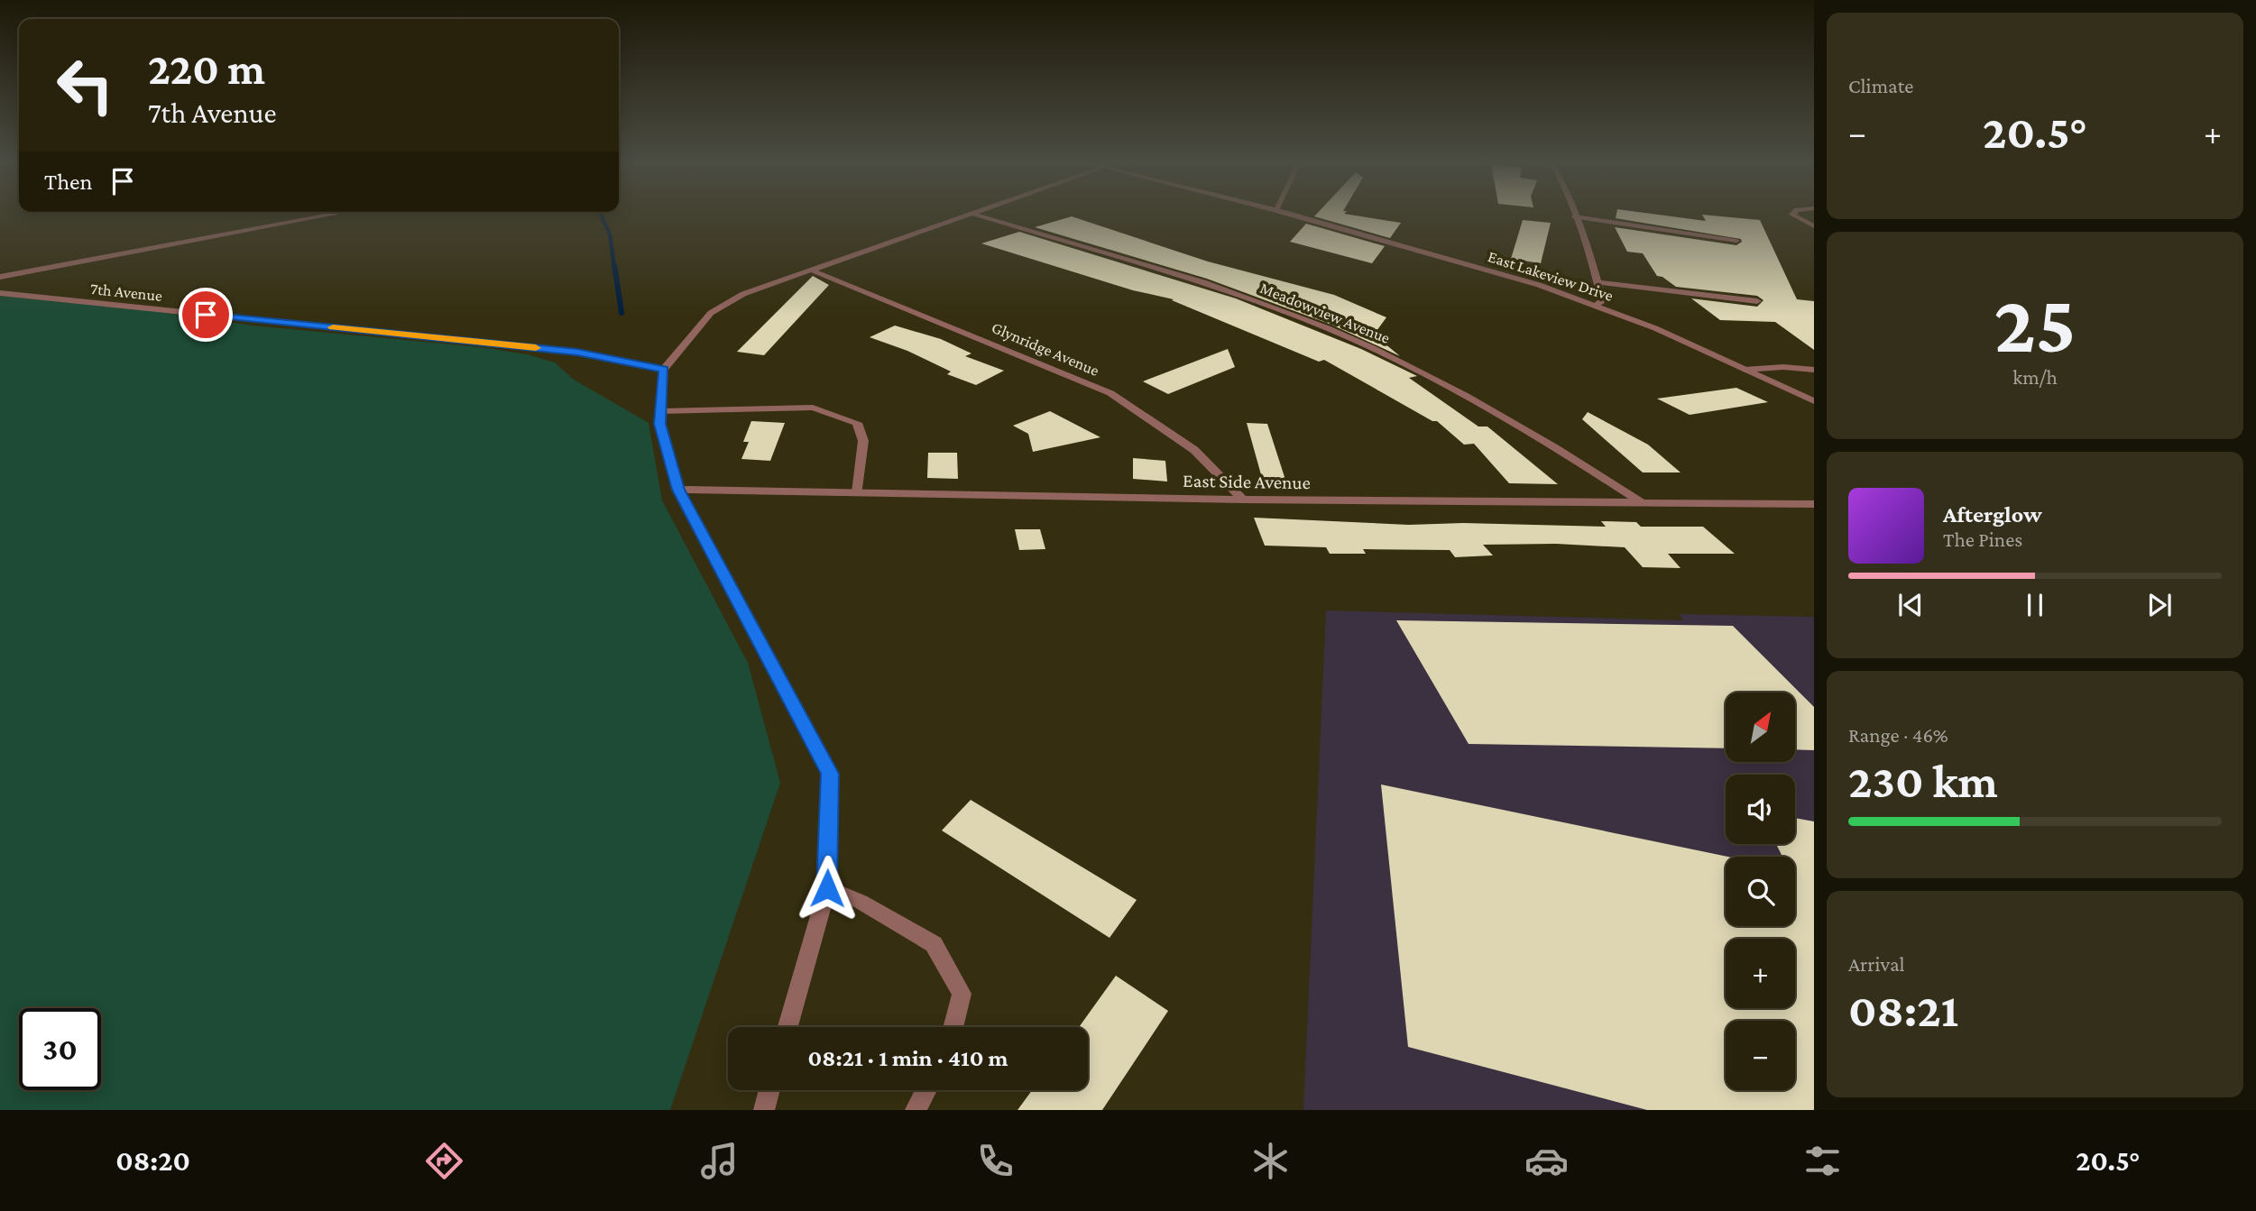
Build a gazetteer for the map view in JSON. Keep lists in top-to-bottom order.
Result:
{
  "streets": {
    "street": [
      "East Lakeview Drive",
      "7th Avenue",
      "Meadowview Avenue",
      "Glynridge Avenue",
      "East Side Avenue"
    ]
  },
  "crossings": [
    ["Meadowview Avenue", "East Side Avenue"],
    ["Glynridge Avenue", "East Side Avenue"]
  ],
  "north": "top right",
  "page": {
    "tile": [
      "Climate",
      ["25", "km/h"],
      ["Range · 46%", "230 km"],
      ["Arrival", "08:21"]
    ],
    "turn": ["220 m", "7th Avenue"],
    "heat": ["−", "20.5°", "+"],
    "then": "Then",
    "song": ["Afterglow", "The Pines"],
    "map_buttons": ["+", "−"],
    "limit": "30",
    "trip": "08:21 · 1 min · 410 m",
    "tabs": ["08:20", "20.5°"]
  }
}
